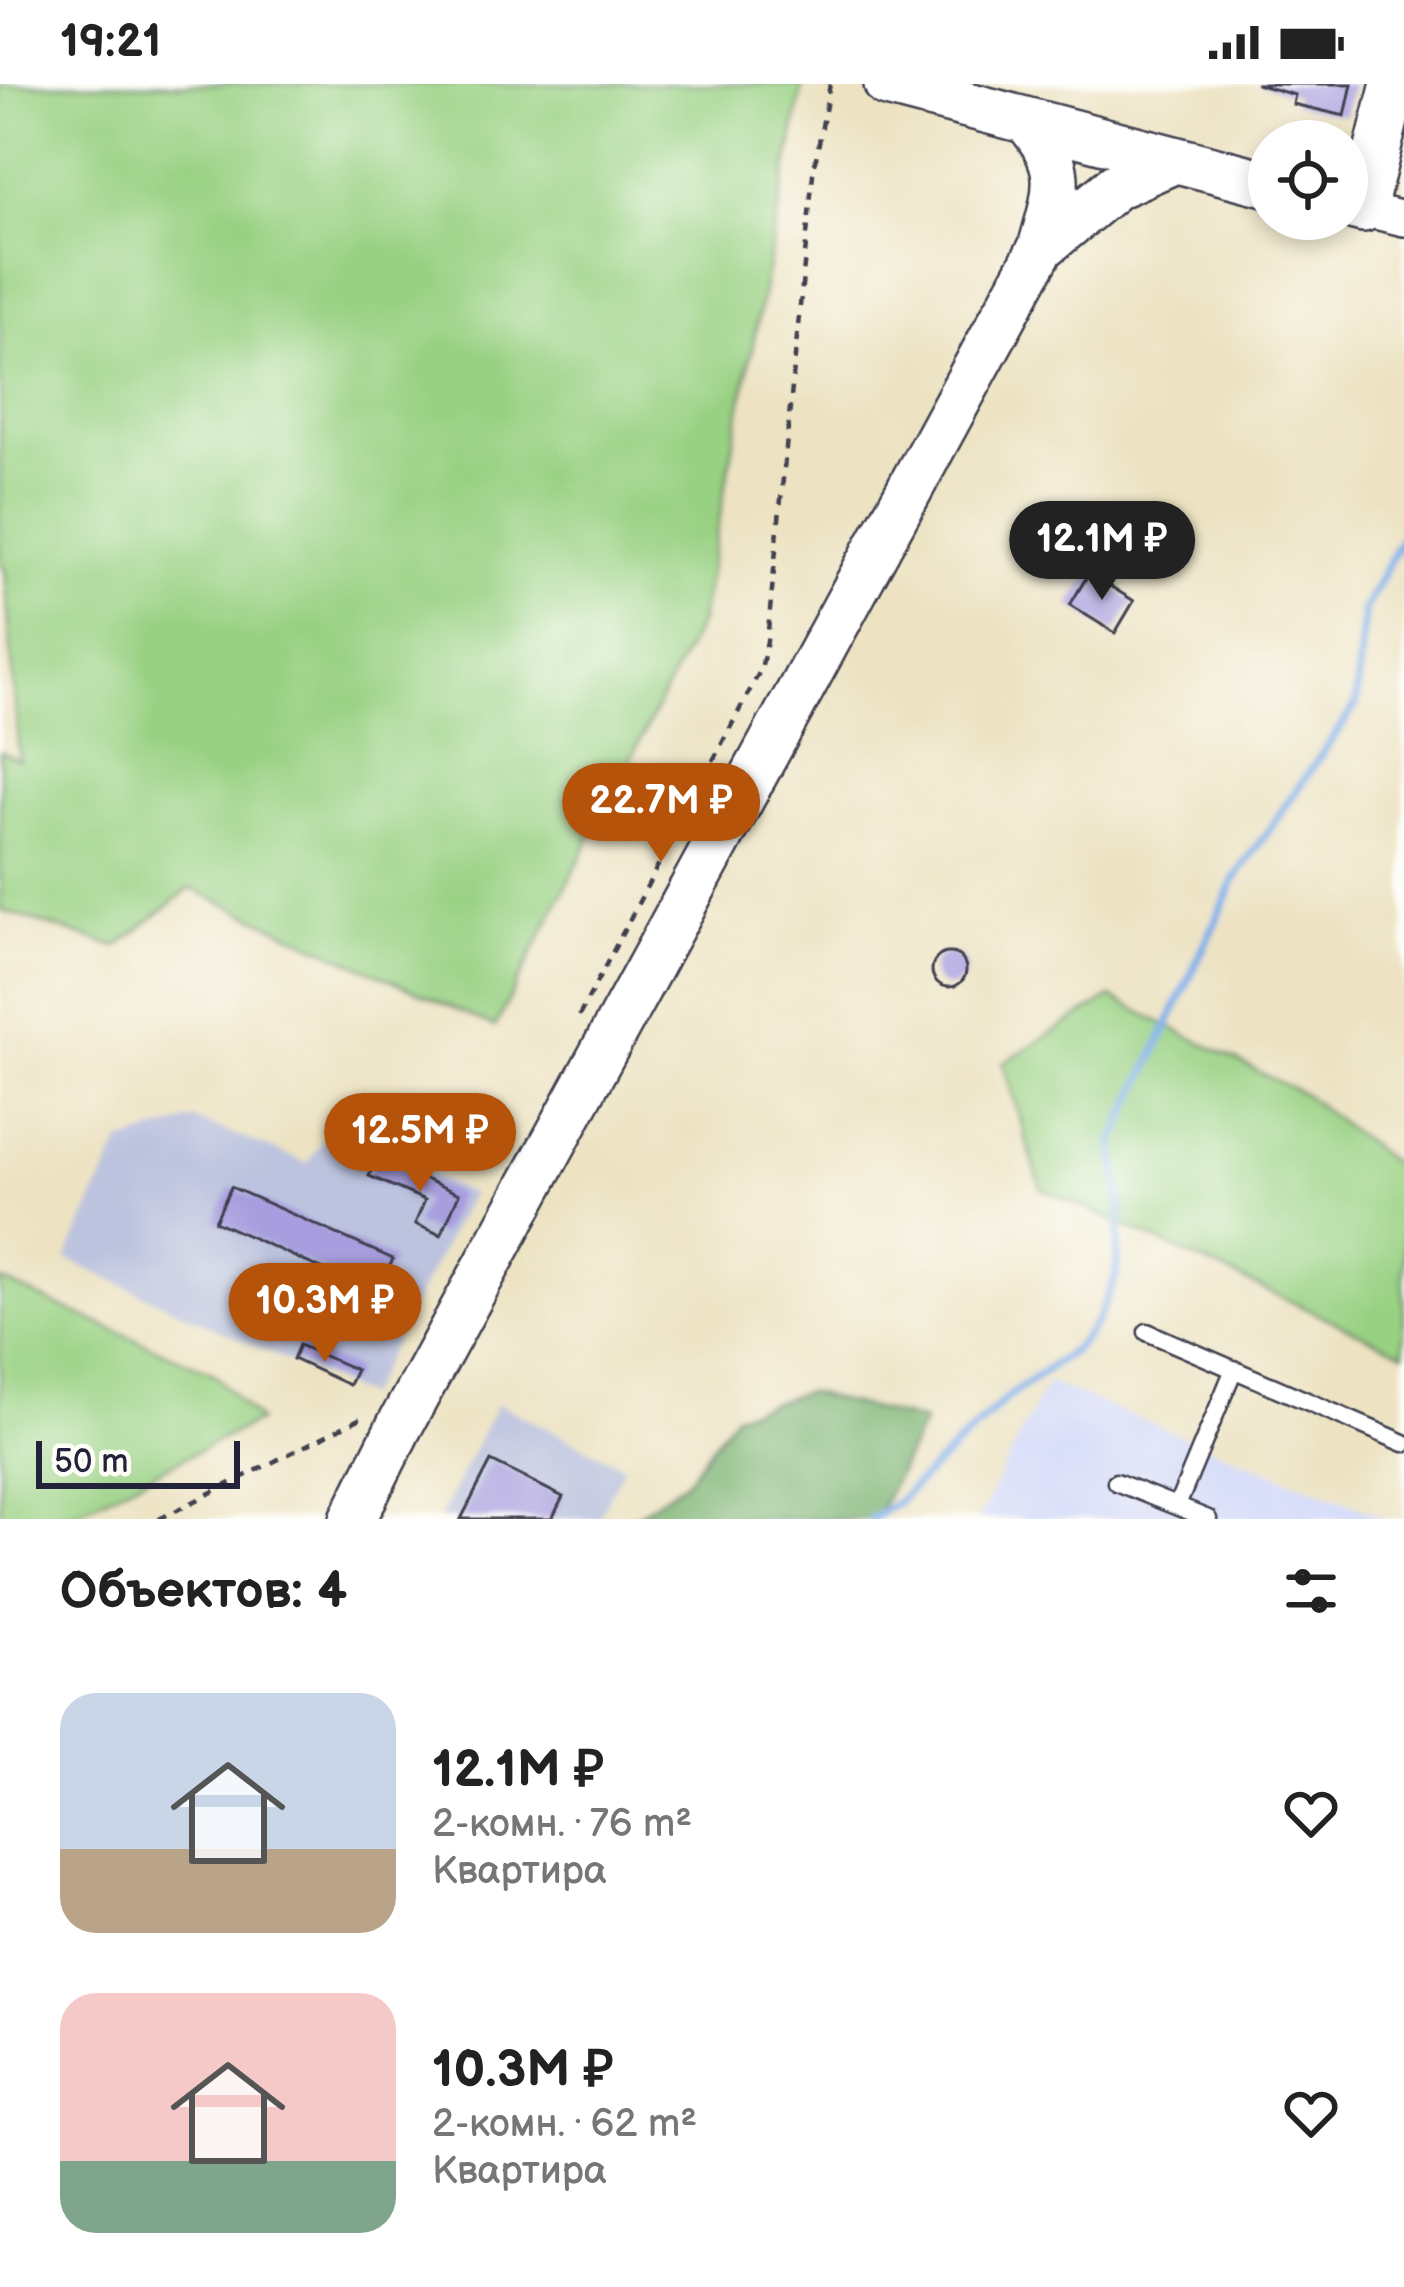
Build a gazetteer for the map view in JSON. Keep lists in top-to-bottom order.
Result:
{
  "scale_bar": "50 m",
  "page": {
    "status": "19:21",
    "price": [
      "12.1M ₽",
      "22.7M ₽",
      "12.5M ₽",
      "10.3M ₽"
    ],
    "scale": "50 m",
    "heading": "Объектов: 4",
    "list": [
      {
        "name": "12.1M ₽",
        "note": "2-комн. · 76 m² · Квартира"
      },
      {
        "name": "10.3M ₽",
        "note": "2-комн. · 62 m² · Квартира"
      }
    ]
  }
}
